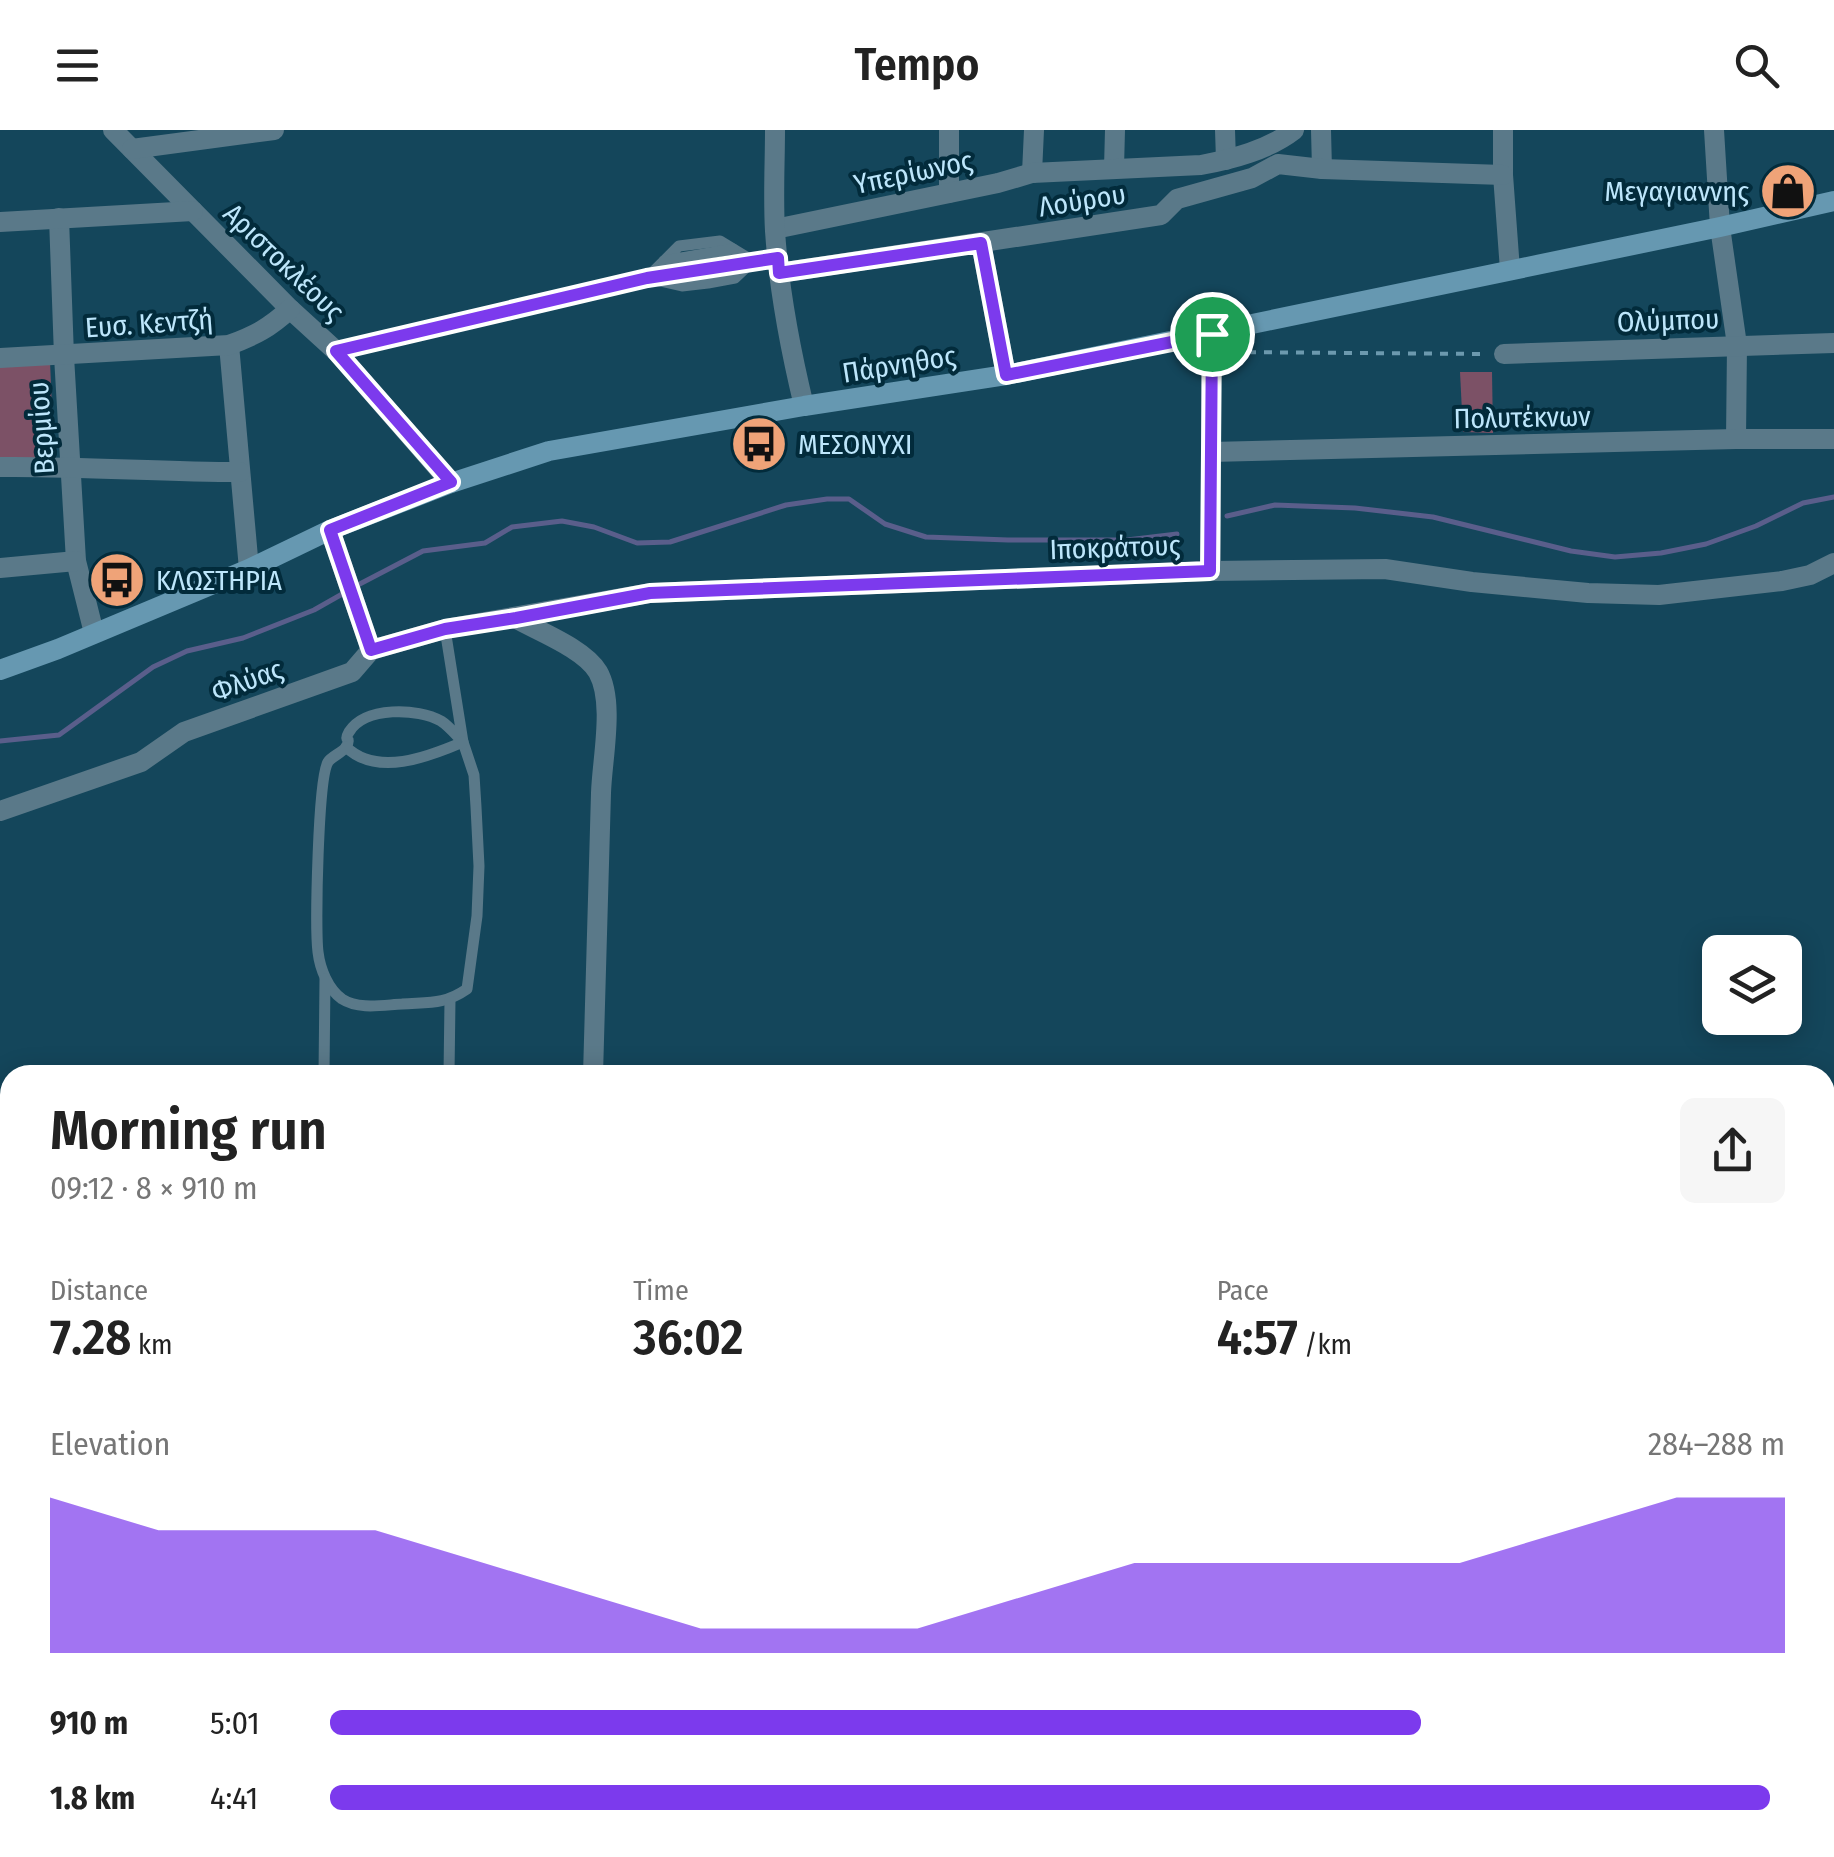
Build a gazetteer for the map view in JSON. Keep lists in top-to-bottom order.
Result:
{
  "streets": {
    "main road": ["Πάρνηθος"],
    "street": [
      "Υπερίωνος",
      "Λούρου",
      "Αριστοκλέους",
      "Ολύμπου",
      "Ευσ. Κεντζή",
      "Πολυτέκνων",
      "Βερμίου",
      "Ιποκράτους",
      "Φλύας"
    ]
  },
  "crossings": [
    ["Αριστοκλέους", "Ευσ. Κεντζή"],
    ["Αριστοκλέους", "Πάρνηθος"],
    ["Ευσ. Κεντζή", "Βερμίου"],
    ["Πάρνηθος", "Βερμίου"],
    ["Ιποκράτους", "Φλύας"]
  ],
  "places": {
    "shop": ["Μεγαγιαννης"],
    "bus stop": ["ΜΕΣΟΝΥΧΙ", "ΚΛΩΣΤΗΡΙΑ"]
  },
  "page": {
    "header": "Tempo",
    "heading": ["Morning run", "09:12 · 8 × 910 m"],
    "stats": [
      ["Distance", "7.28 km"],
      ["Time", "36:02"],
      ["Pace", "4:57 /km"]
    ],
    "chart": ["Elevation", "284–288 m"],
    "list": [
      {
        "name": "910 m",
        "note": "5:01"
      },
      {
        "name": "1.8 km",
        "note": "4:41"
      }
    ]
  }
}
